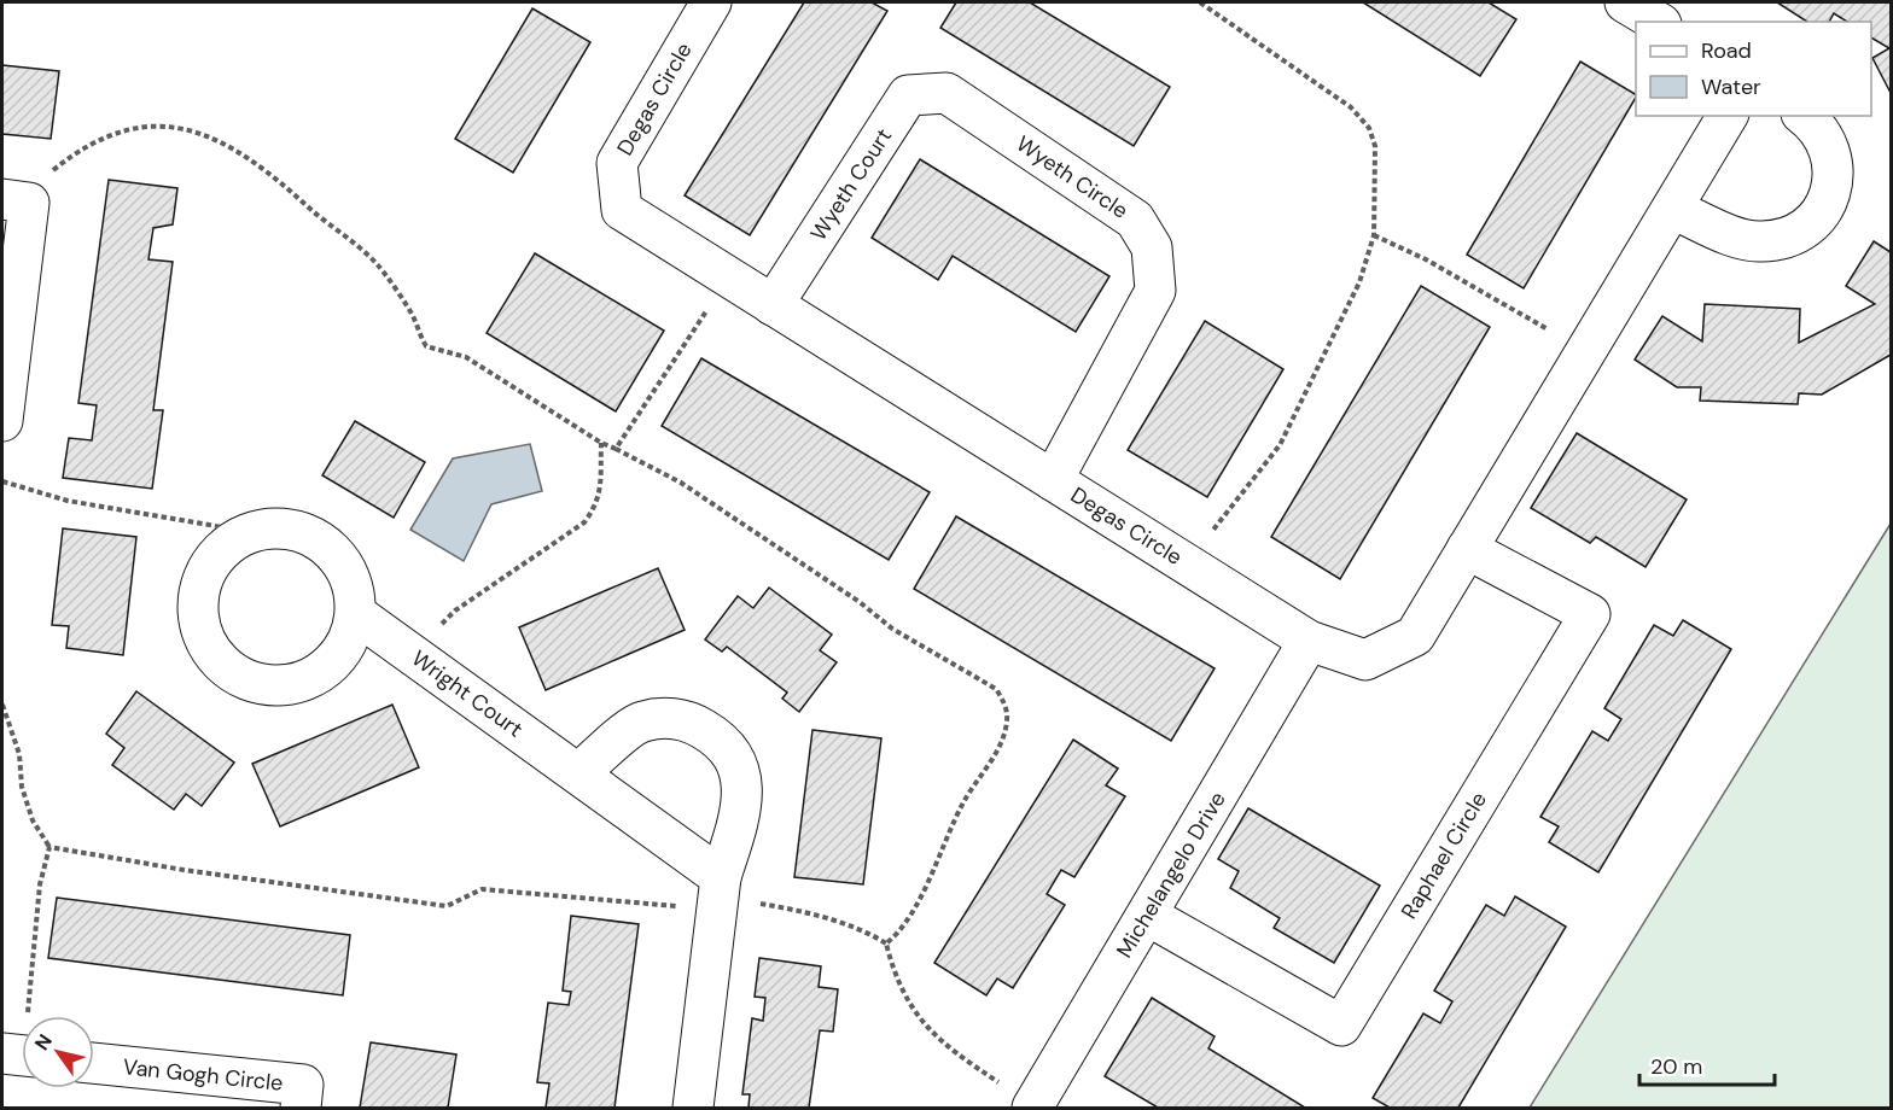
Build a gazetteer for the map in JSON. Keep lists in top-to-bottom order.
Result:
{
  "streets": {
    "street": [
      "Degas Circle",
      "Wyeth Circle",
      "Wyeth Court",
      "Wright Court",
      "Raphael Circle",
      "Michelangelo Drive",
      "Van Gogh Circle"
    ]
  },
  "crossings": [
    ["Degas Circle", "Wyeth Circle"],
    ["Degas Circle", "Wyeth Court"],
    ["Degas Circle", "Raphael Circle"],
    ["Degas Circle", "Michelangelo Drive"],
    ["Wyeth Circle", "Wyeth Court"],
    ["Raphael Circle", "Michelangelo Drive"]
  ],
  "legend": ["Road", "Water"],
  "scale_bar": "20 m",
  "north": "top left"
}
